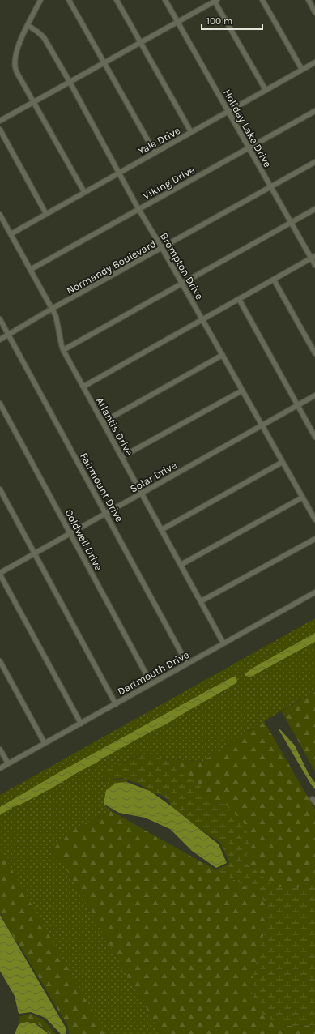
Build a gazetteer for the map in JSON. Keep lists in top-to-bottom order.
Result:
{
  "streets": {
    "street": [
      "Holiday Lake Drive",
      "Yale Drive",
      "Viking Drive",
      "Brompton Drive",
      "Normandy Boulevard",
      "Atlantis Drive",
      "Solar Drive",
      "Fairmount Drive",
      "Coldwell Drive",
      "Dartmouth Drive"
    ]
  },
  "crossings": [
    ["Holiday Lake Drive", "Yale Drive"],
    ["Holiday Lake Drive", "Viking Drive"],
    ["Holiday Lake Drive", "Normandy Boulevard"],
    ["Yale Drive", "Brompton Drive"],
    ["Yale Drive", "Atlantis Drive"],
    ["Viking Drive", "Brompton Drive"],
    ["Viking Drive", "Atlantis Drive"],
    ["Brompton Drive", "Normandy Boulevard"],
    ["Brompton Drive", "Solar Drive"],
    ["Normandy Boulevard", "Atlantis Drive"],
    ["Normandy Boulevard", "Fairmount Drive"],
    ["Atlantis Drive", "Solar Drive"],
    ["Atlantis Drive", "Dartmouth Drive"],
    ["Solar Drive", "Fairmount Drive"],
    ["Solar Drive", "Coldwell Drive"],
    ["Fairmount Drive", "Dartmouth Drive"],
    ["Coldwell Drive", "Dartmouth Drive"]
  ],
  "scale_bar": "100 m"
}
